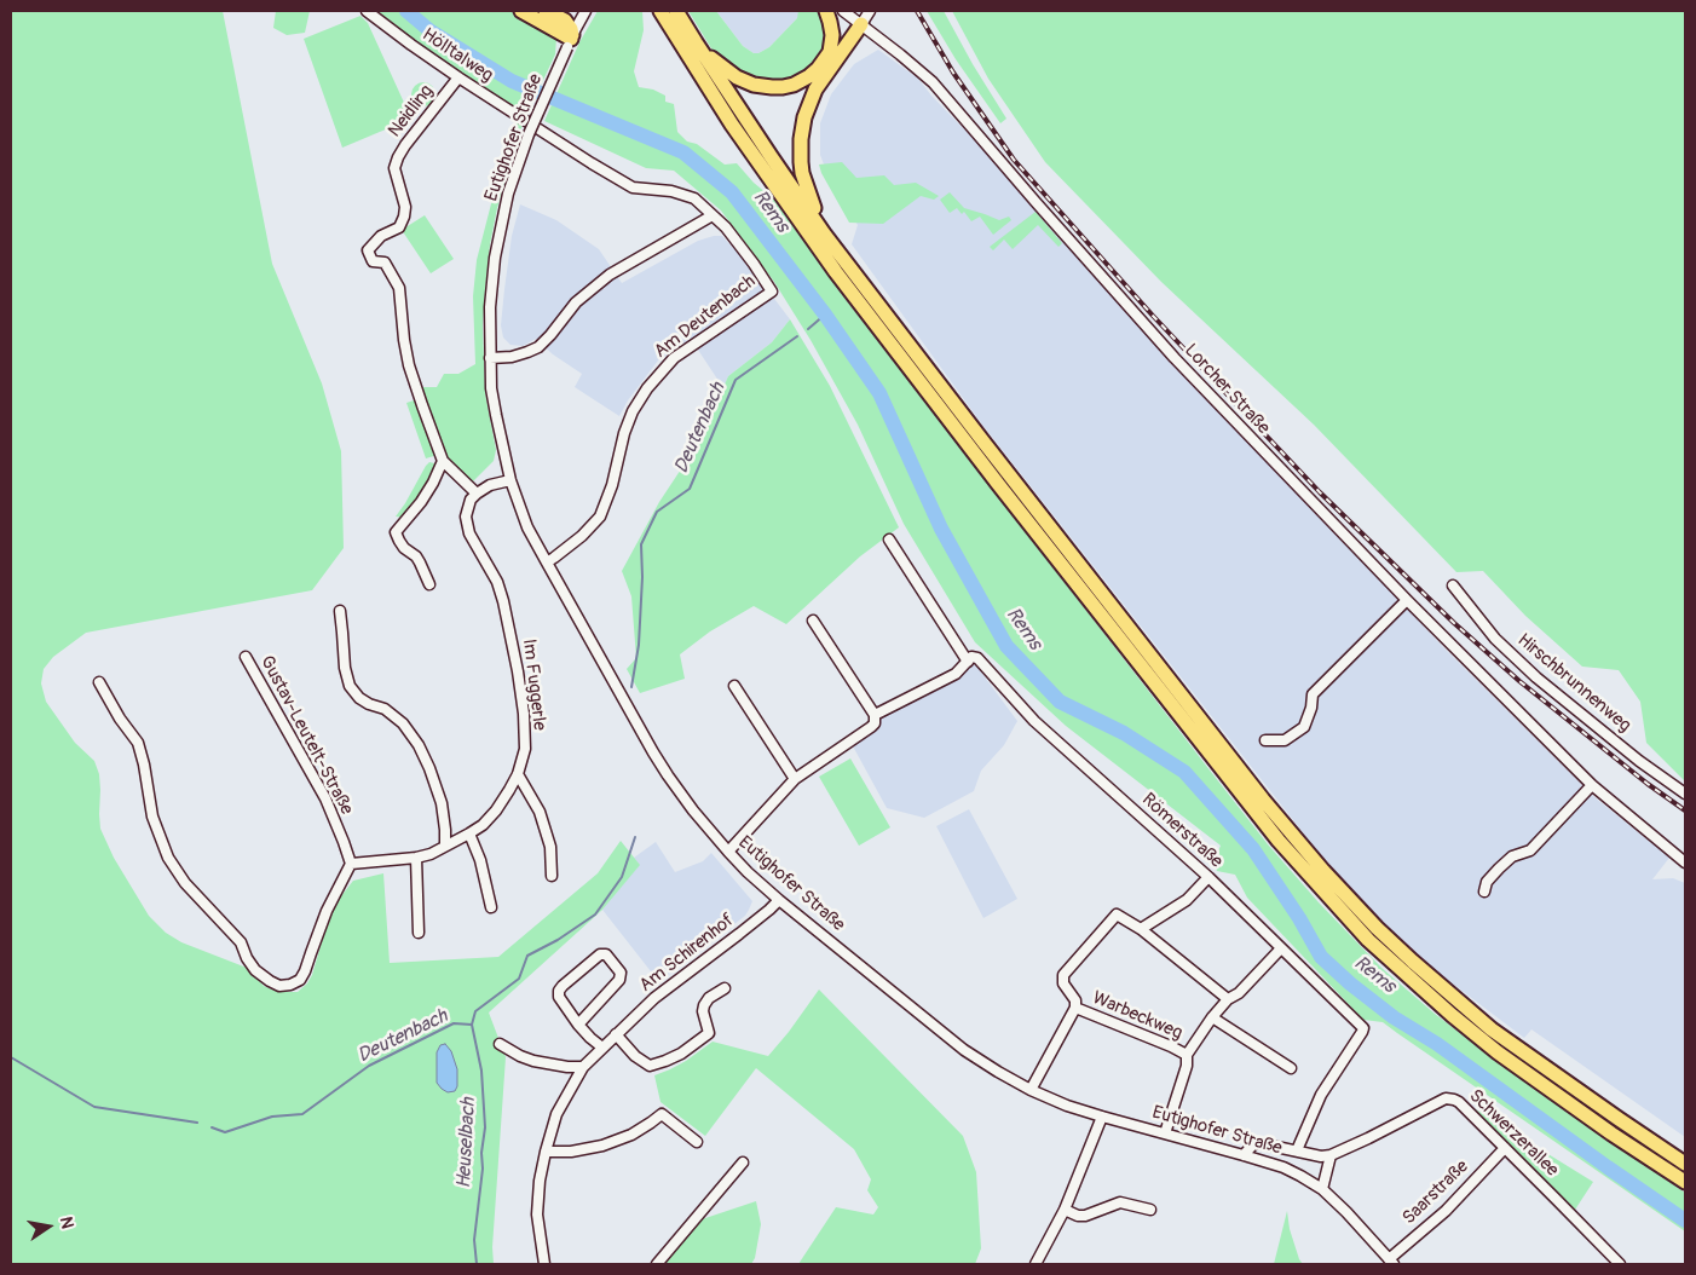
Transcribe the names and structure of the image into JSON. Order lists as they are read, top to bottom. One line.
{"streets":{"street":["Hölltalweg","Neidling","Eutighofer Straße","Am Deutenbach","Lorcher Straße","Hirschbrunnenweg","Im Fuggerle","Gustav-Leutelt-Straße","Römerstraße","Am Schirenhof","Warbeckweg","Schwerzerallee","Saarstraße"]},"crossings":[["Hölltalweg","Neidling"],["Hölltalweg","Am Deutenbach"],["Eutighofer Straße","Am Deutenbach"],["Eutighofer Straße","Am Schirenhof"],["Eutighofer Straße","Saarstraße"],["Im Fuggerle","Gustav-Leutelt-Straße"],["Schwerzerallee","Saarstraße"]],"water":["Rems","Deutenbach","Heuselbach"],"north":"right"}
